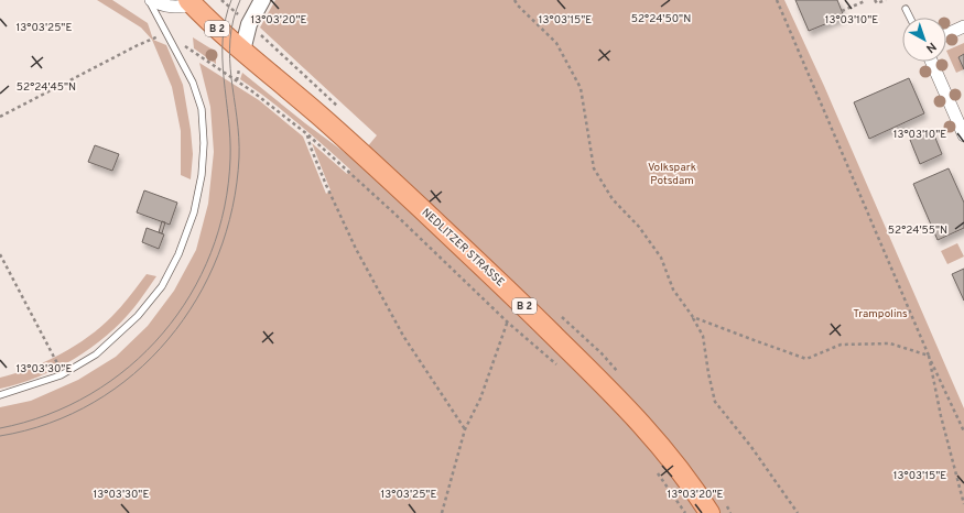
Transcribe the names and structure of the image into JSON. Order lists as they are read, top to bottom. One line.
{"streets":{"main road":["B 2","NEDLITZER STRASSE"]},"parks":["Volkspark Potsdam","Trampolins"],"north":"bottom right","coordinates":["52°24'50\"N","13°03'20\"E","13°03'15\"E","13°03'10\"E","13°03'25\"E","52°24'45\"N","52°24'55\"N","13°03'30\"E"]}
